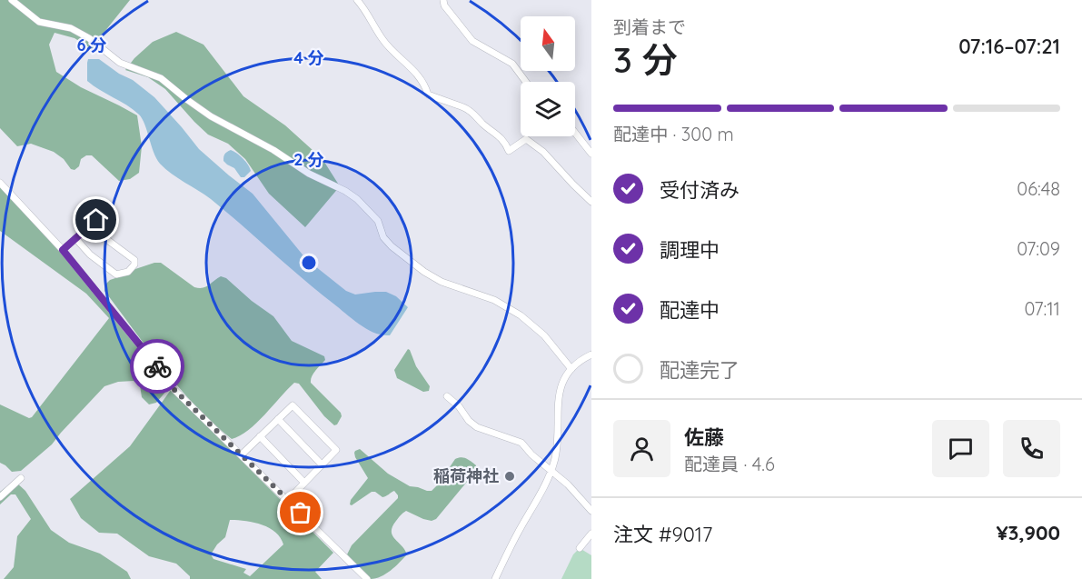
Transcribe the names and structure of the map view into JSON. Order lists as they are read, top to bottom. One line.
{"places":["稲荷神社"],"north":"top","page":{"heading":["3 分","到着まで","07:16–07:21"],"panel":["佐藤","配達員 · 4.6","注文 #9017","¥3,900"],"bar":"配達中 · 300 m","list":[["受付済み","06:48"],["調理中","07:09"],["配達中","07:11"],"配達完了"]},"rings":["6 分","4 分","2 分"]}
